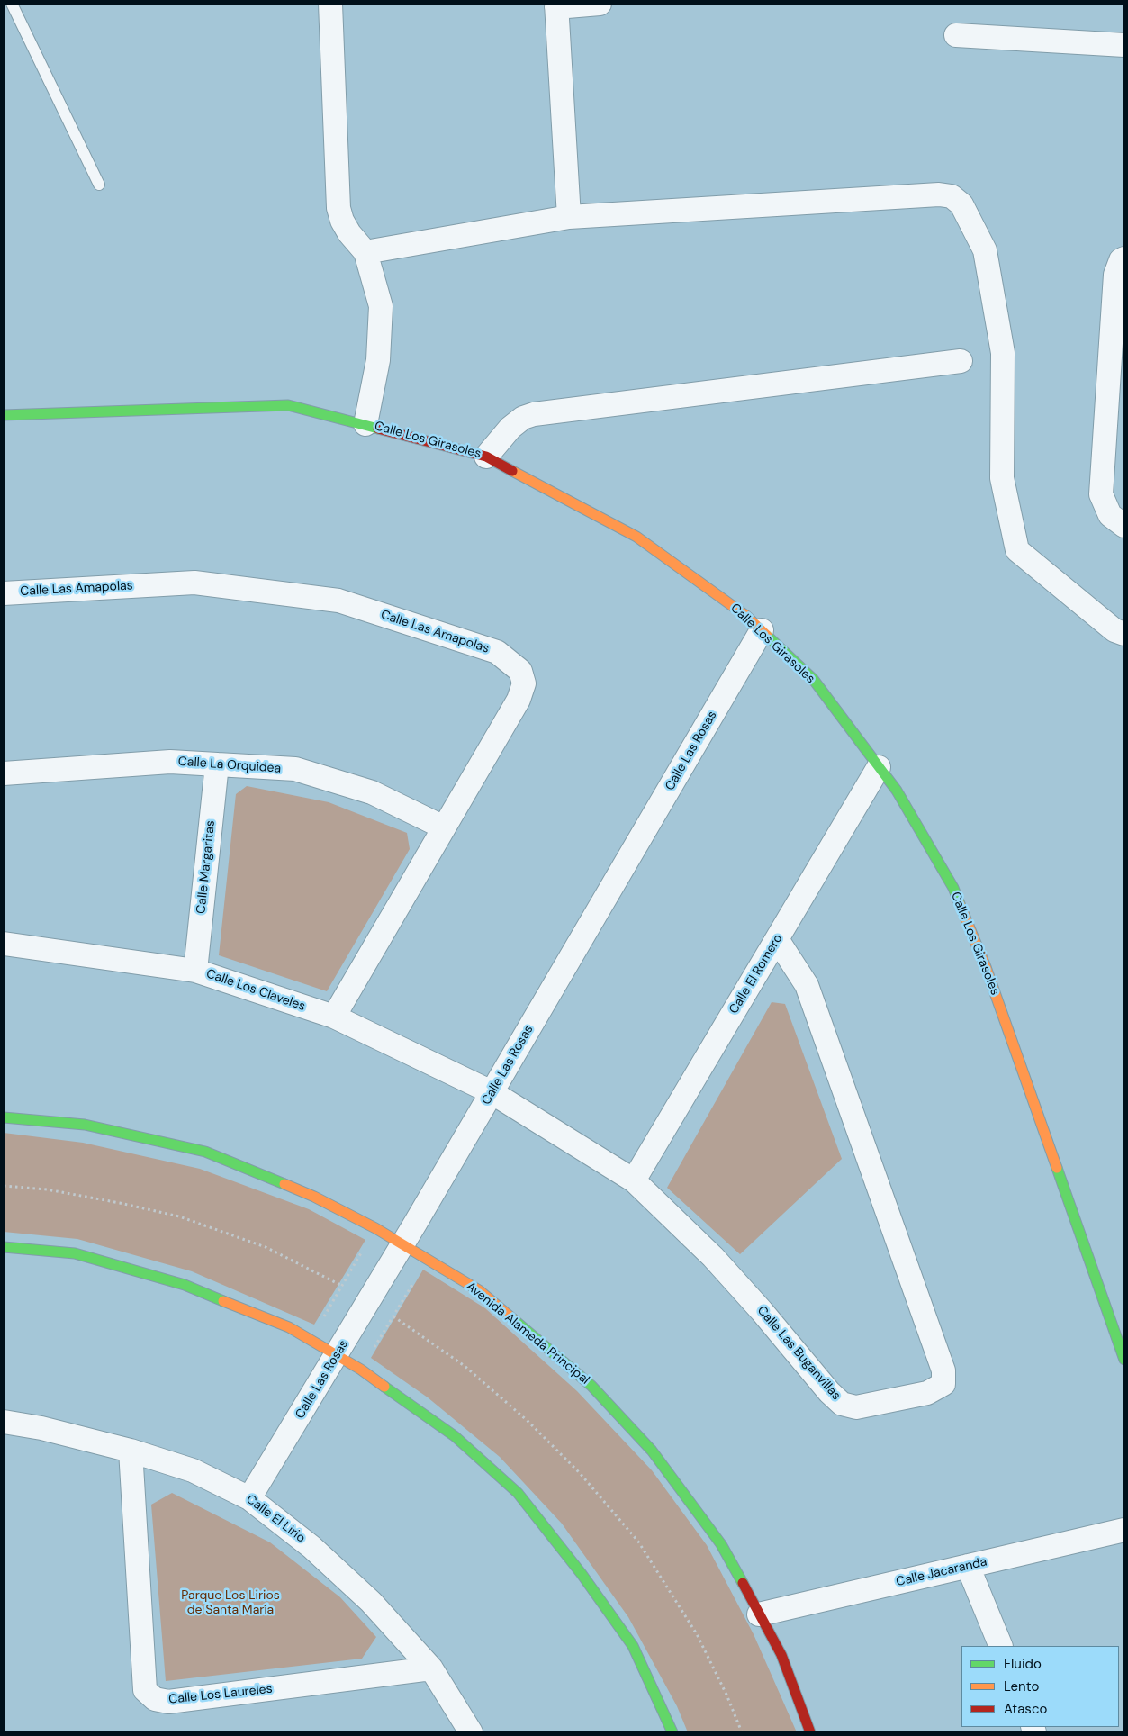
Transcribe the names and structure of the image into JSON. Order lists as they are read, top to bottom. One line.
{"streets":{"street":["Calle Los Girasoles","Calle Las Amapolas","Calle Las Rosas","Calle La Orquidea","Calle Margaritas","Calle El Romero","Calle Los Claveles","Avenida Alameda Principal","Calle Las Buganvillas","Calle El Lirio","Calle Jacaranda","Calle Los Laureles"]},"crossings":[["Calle Los Girasoles","Calle Las Rosas"],["Calle Los Girasoles","Calle El Romero"],["Calle Las Amapolas","Calle La Orquidea"],["Calle Las Amapolas","Calle Los Claveles"],["Calle Las Rosas","Calle Los Claveles"],["Calle Las Rosas","Avenida Alameda Principal"],["Calle Las Rosas","Calle Las Buganvillas"],["Calle Las Rosas","Calle El Lirio"],["Calle La Orquidea","Calle Margaritas"],["Calle Margaritas","Calle Los Claveles"],["Calle El Romero","Calle Las Buganvillas"],["Calle Los Claveles","Calle Las Buganvillas"],["Avenida Alameda Principal","Calle Jacaranda"],["Calle El Lirio","Calle Los Laureles"]],"parks":["Parque Los Lirios de Santa María"],"legend":["Fluido","Lento","Atasco"]}
